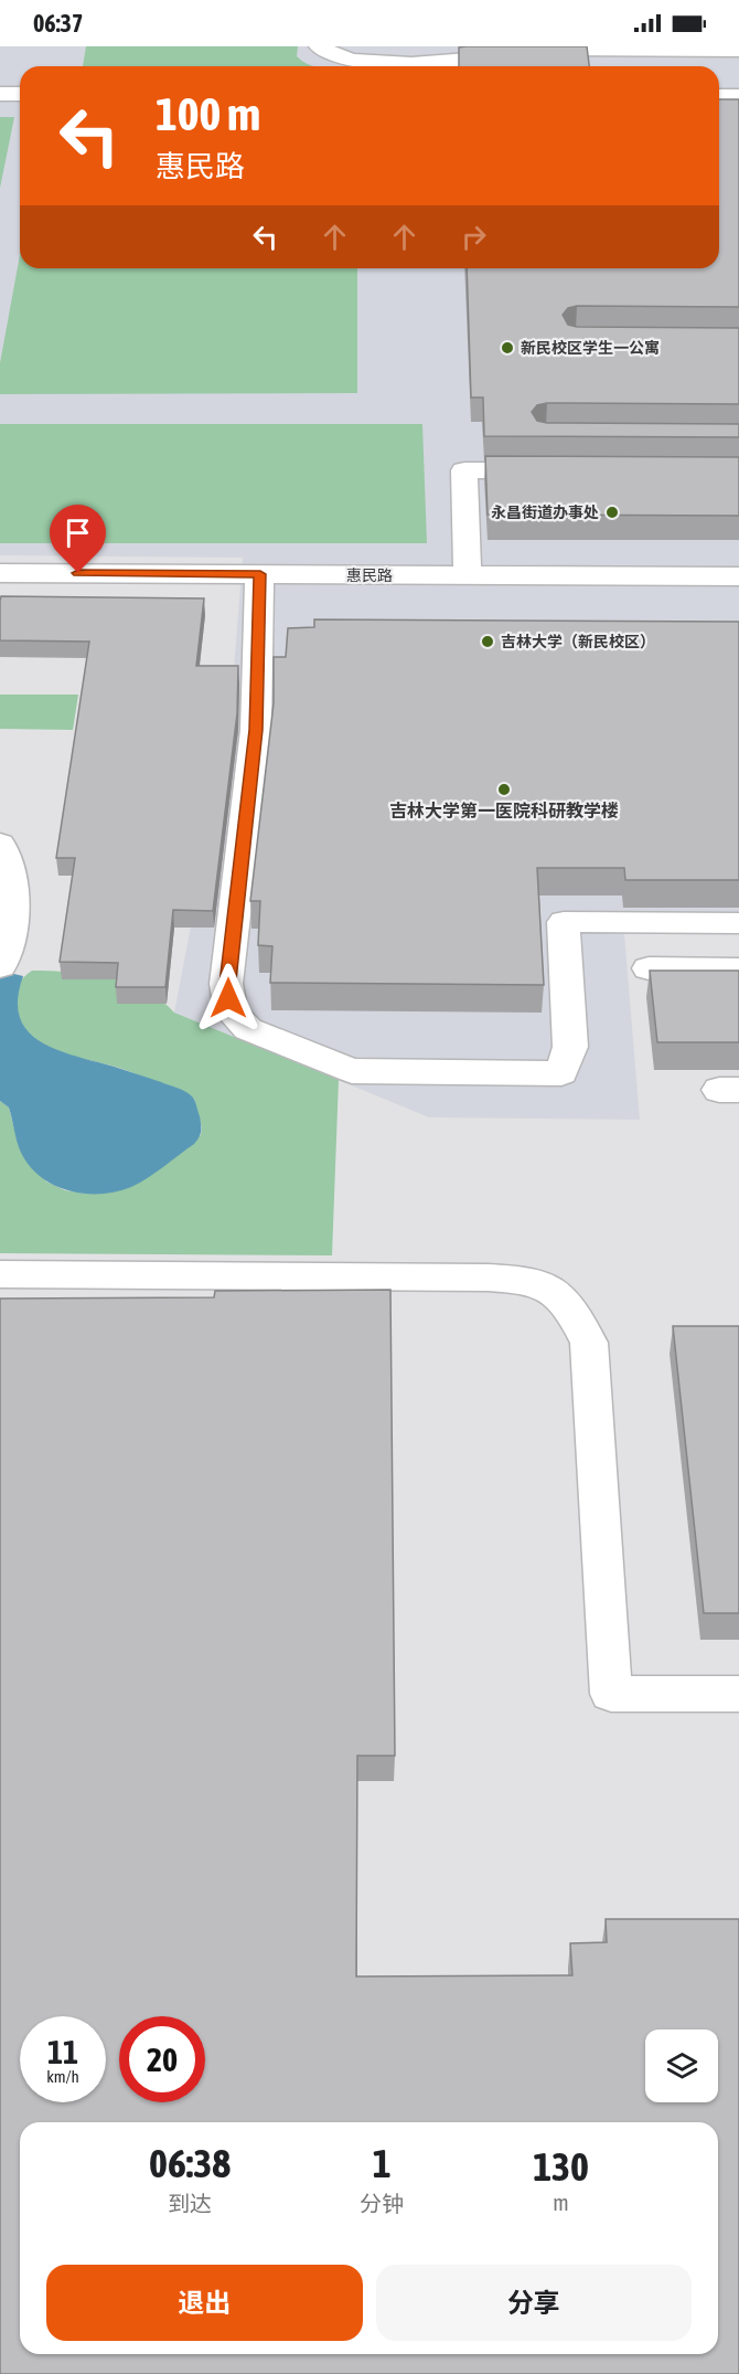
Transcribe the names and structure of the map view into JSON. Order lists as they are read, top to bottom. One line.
{"streets":{"street":["惠民路"]},"places":["新民校区学生一公寓","永昌街道办事处","吉林大学（新民校区）","吉林大学第一医院科研教学楼"],"page":{"status":"06:37","turn":["100 m","惠民路"],"speed":"11 km/h","limit":"20","eta":["06:38","到达","1","分钟","130","m"],"buttons":["退出","分享"]}}
